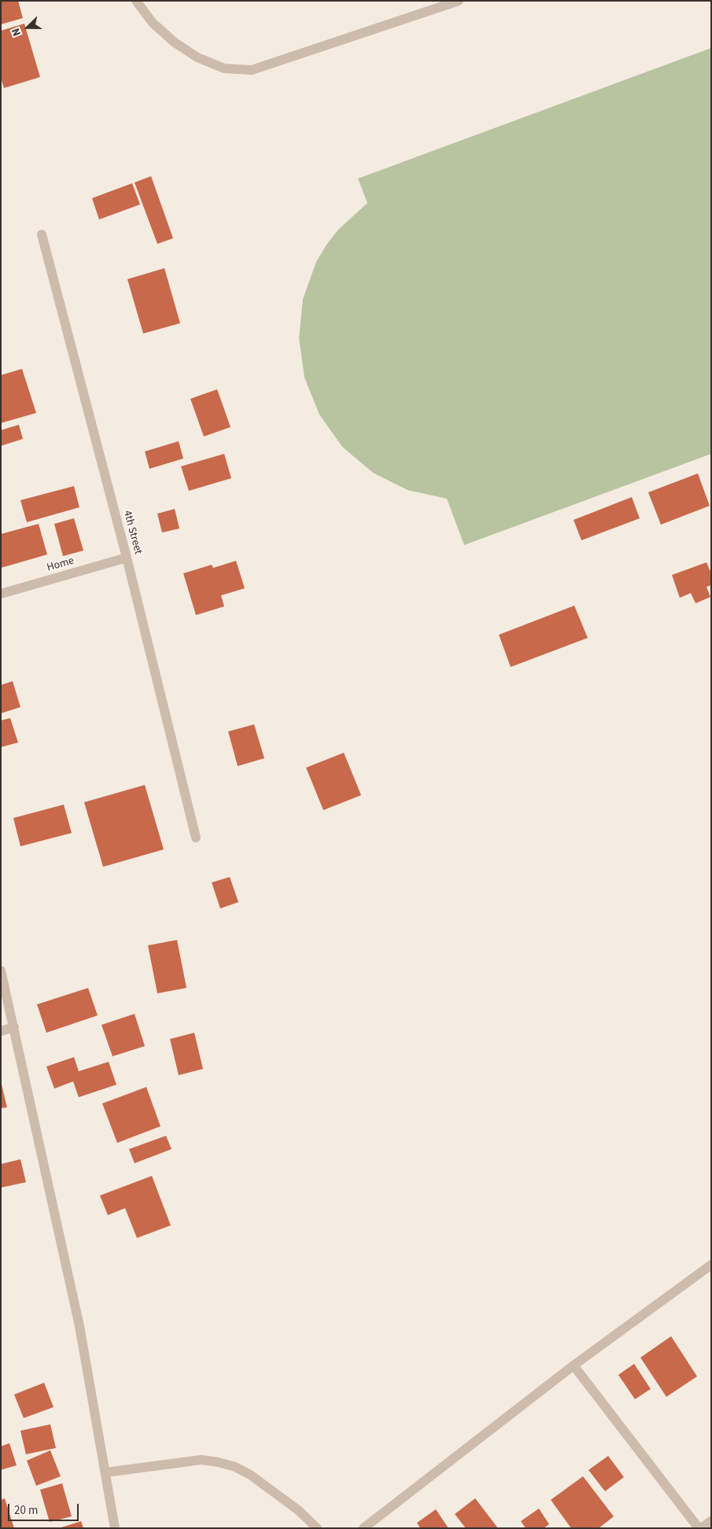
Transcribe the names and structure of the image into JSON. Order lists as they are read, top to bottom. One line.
{"streets":{"street":["4th Street","Home"]},"crossings":[["4th Street","Home"]],"scale_bar":"20 m","north":"left"}
